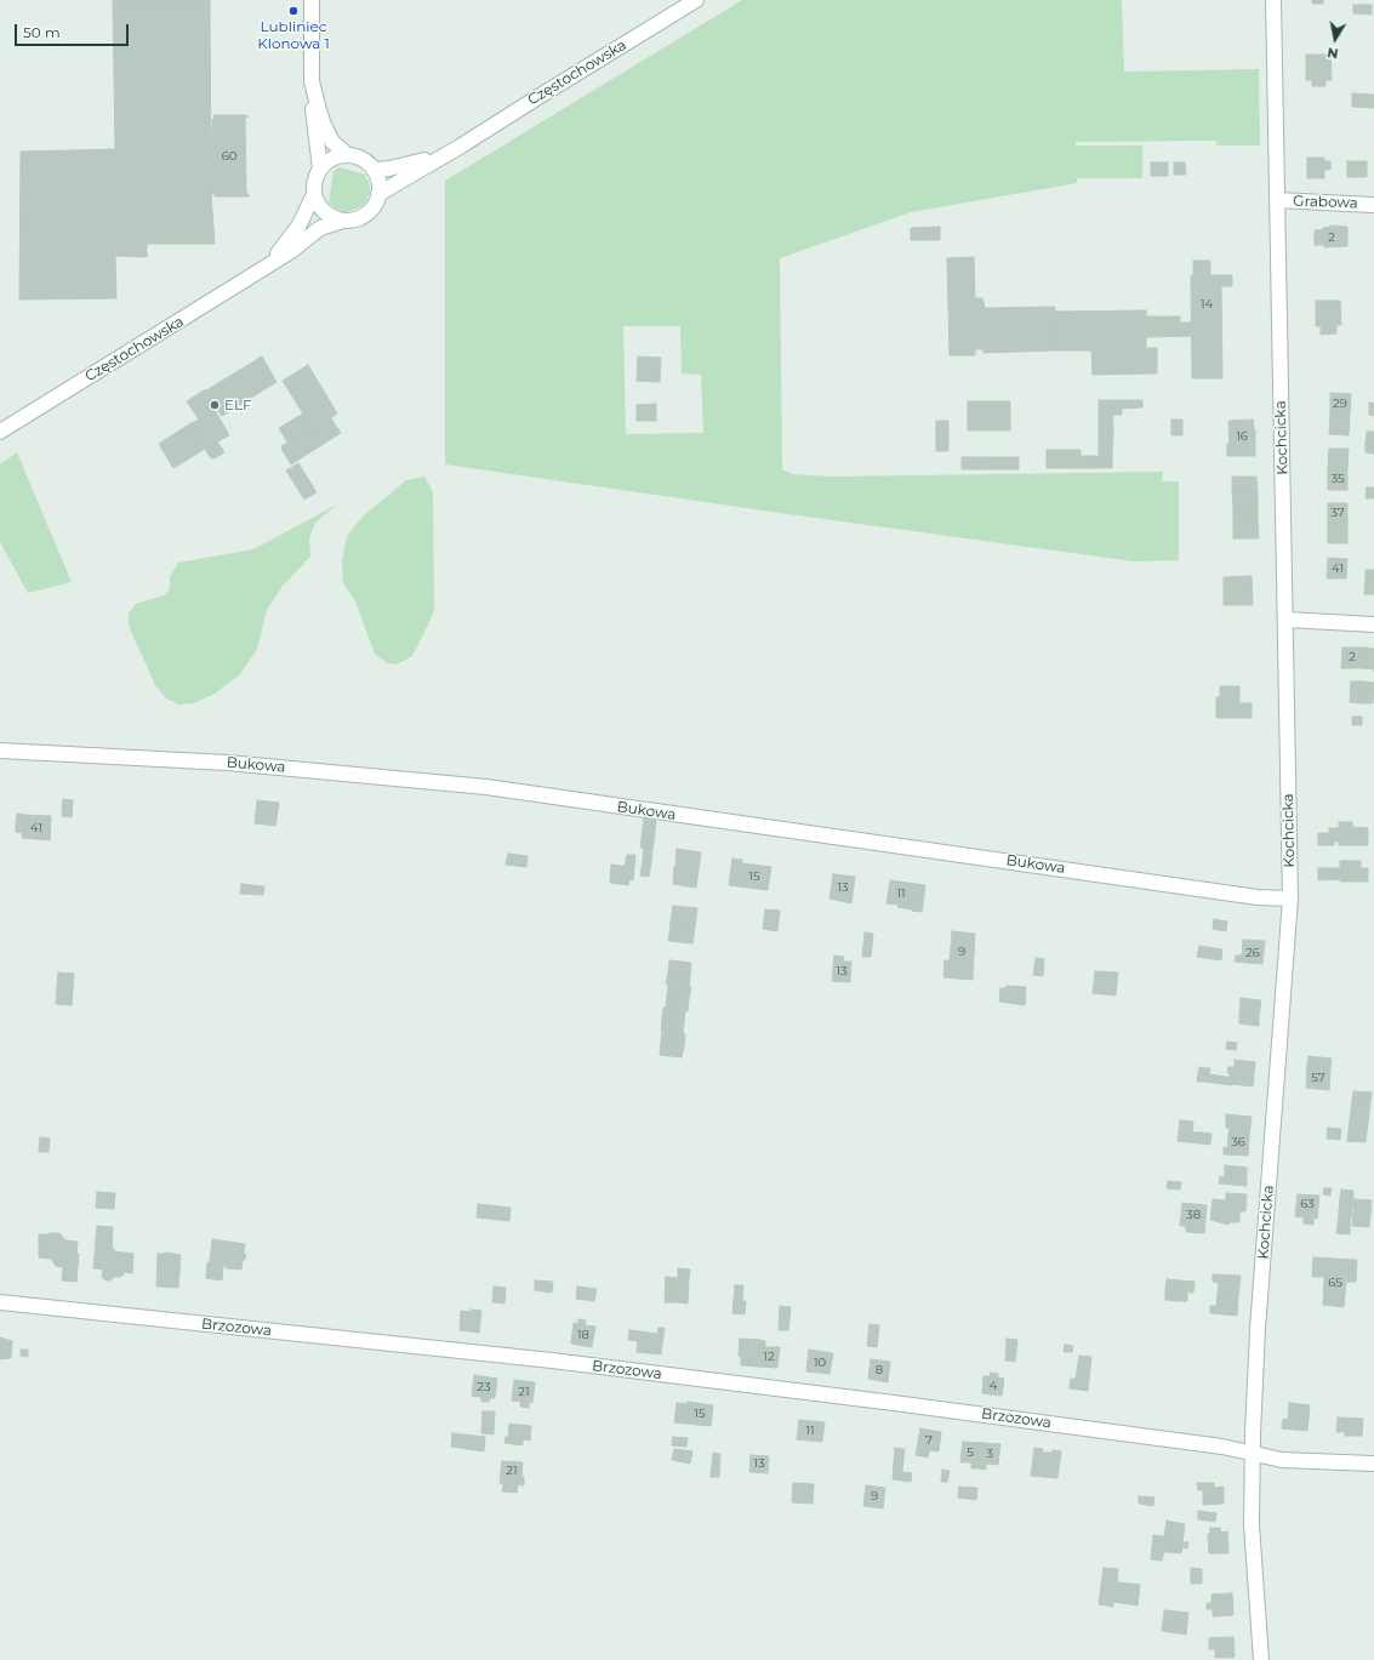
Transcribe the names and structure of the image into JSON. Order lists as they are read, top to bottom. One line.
{"streets":{"street":["Częstochowska","Grabowa","Kochcicka","Bukowa","Brzozowa"]},"crossings":[["Grabowa","Kochcicka"],["Kochcicka","Bukowa"],["Kochcicka","Brzozowa"]],"places":["Lubliniec Klonowa 1","ELF"],"house_numbers":["60","2","14","29","16","35","37","41","2","41","15","13","11","9","26","13","57","36","63","38","65","18","12","10","8","4","23","21","15","11","7","5","3","13","21","9"],"scale_bar":"50 m","north":"bottom"}
